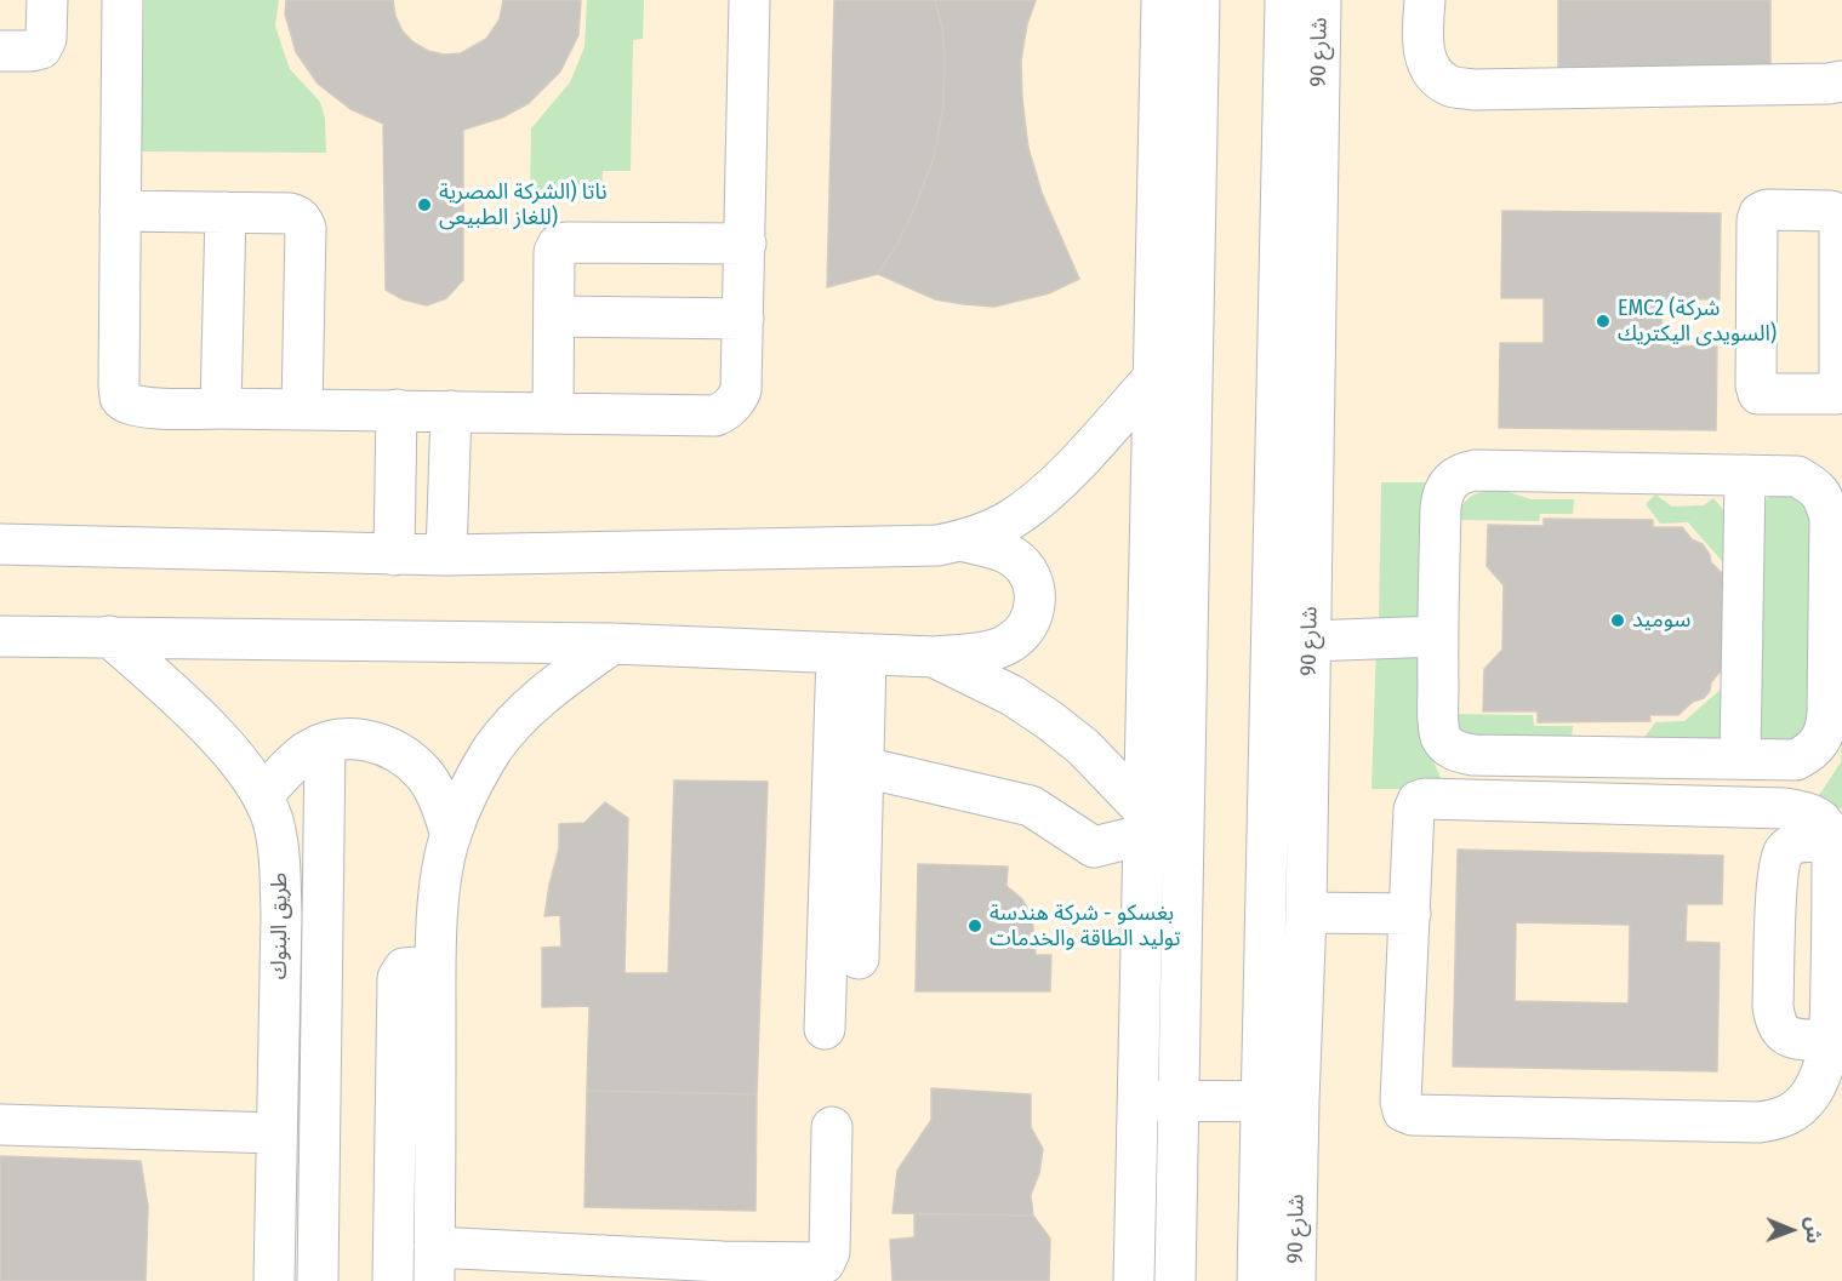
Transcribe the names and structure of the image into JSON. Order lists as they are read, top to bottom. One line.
{"streets":{"street":["شارع 90","طريق البنوك"]},"places":["ناتا (الشركة المصرية للغاز الطبيعى)","EMC2 (شركة السويدى اليكتريك)","سوميد","بغسكو - شركة هندسة توليد الطاقة والخدمات"],"north":"right"}
